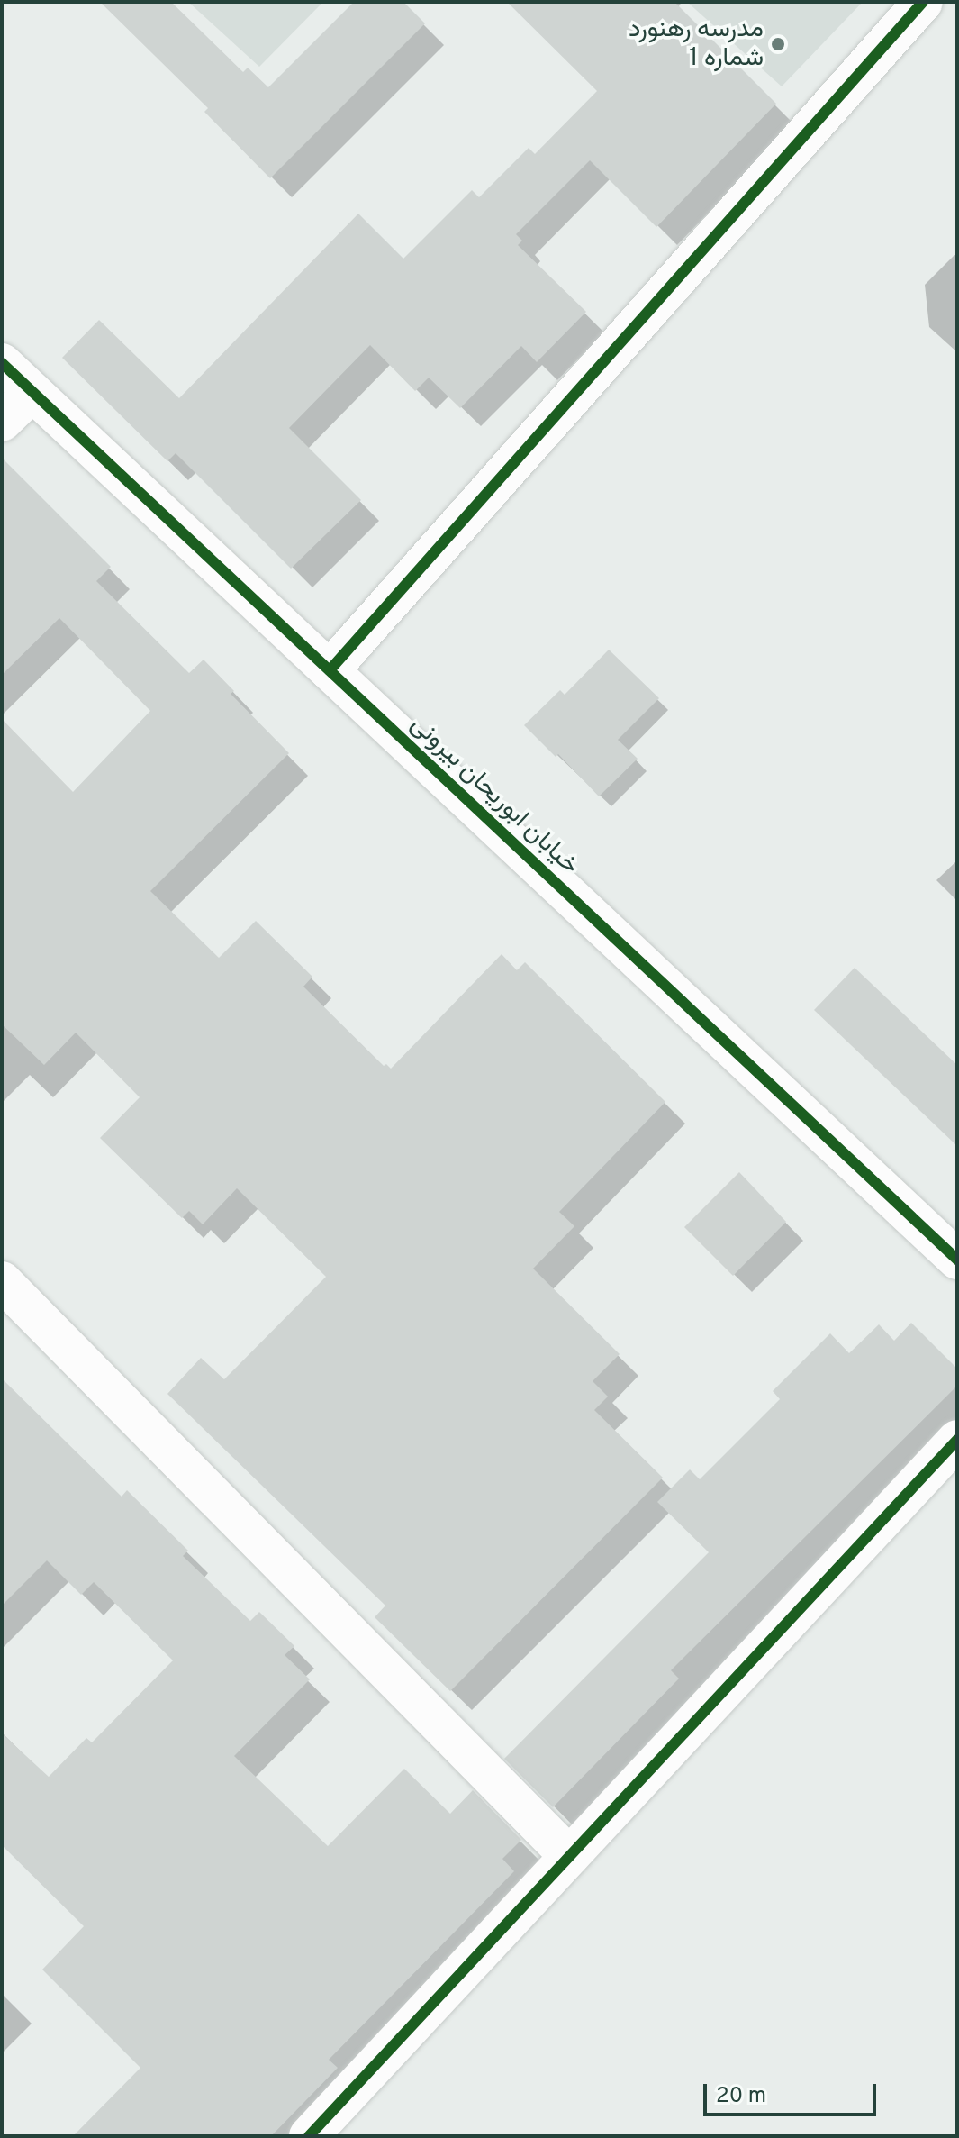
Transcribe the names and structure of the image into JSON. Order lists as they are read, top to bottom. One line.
{"streets":{"street":["خیابان ابوریحان بیرونی"]},"places":["مدرسه رهنورد شماره 1"],"scale_bar":"20 m"}
